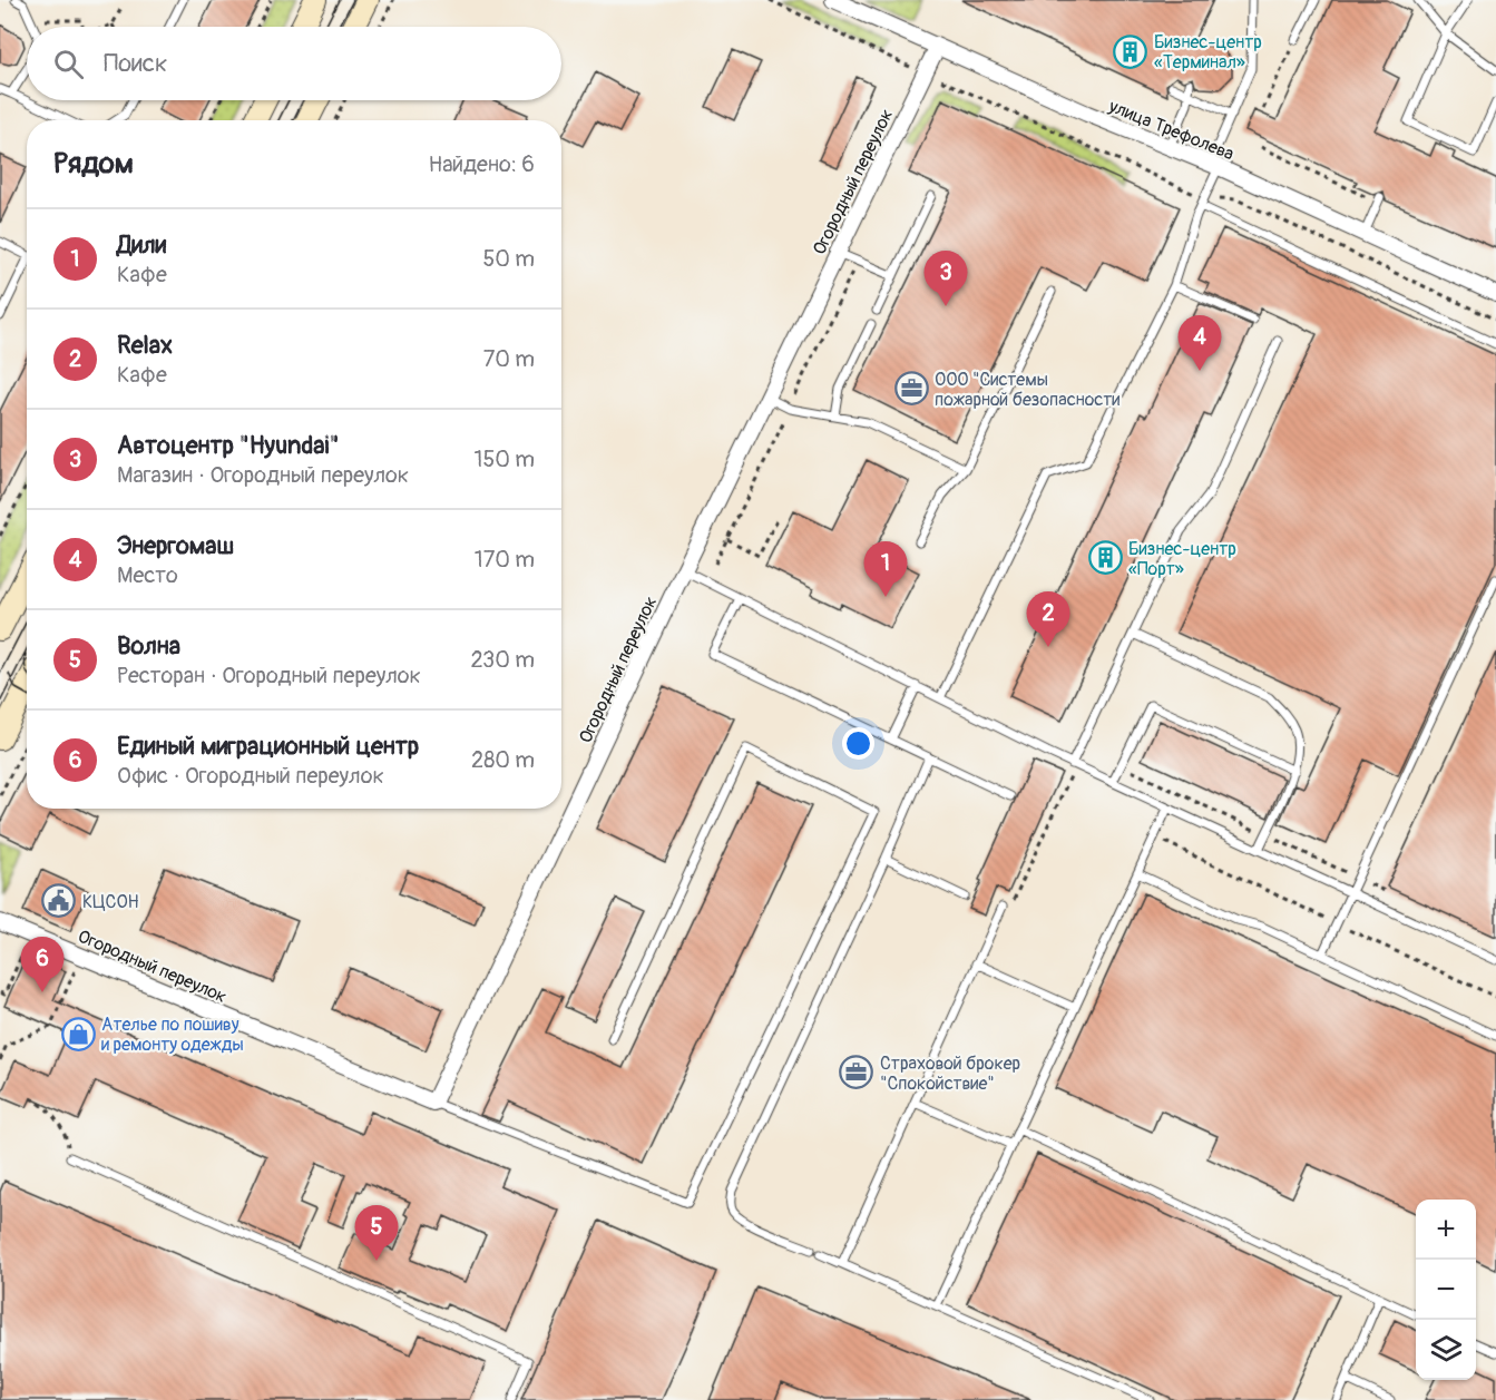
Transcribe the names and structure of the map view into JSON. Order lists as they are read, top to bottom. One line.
{"streets":{"street":["улица Трефолева","Огородный переулок"]},"crossings":[["улица Трефолева","Огородный переулок"]],"places":{"building":["Бизнес-центр «Терминал»","Бизнес-центр «Порт»"],"office":["ООО \"Системы пожарной безопасности","Страховой брокер \"Спокойствие\""],"public building":["КЦСОН"],"shop":["Ателье по пошиву и ремонту одежды"]},"page":{"search":"Поиск","heading":["Рядом","Найдено: 6"],"list":[{"mark":"1","name":"Дили","note":"Кафе","value":"50 m"},{"mark":"2","name":"Relax","note":"Кафе","value":"70 m"},{"mark":"3","name":"Автоцентр \"Hyundai\"","note":"Магазин · Огородный переулок","value":"150 m"},{"mark":"4","name":"Энергомаш","note":"Место","value":"170 m"},{"mark":"5","name":"Волна","note":"Ресторан · Огородный переулок","value":"230 m"},{"mark":"6","name":"Единый миграционный центр","note":"Офис · Огородный переулок","value":"280 m"}],"pins":["3","4","1","2","6","5"],"map_buttons":["+","−"]}}
